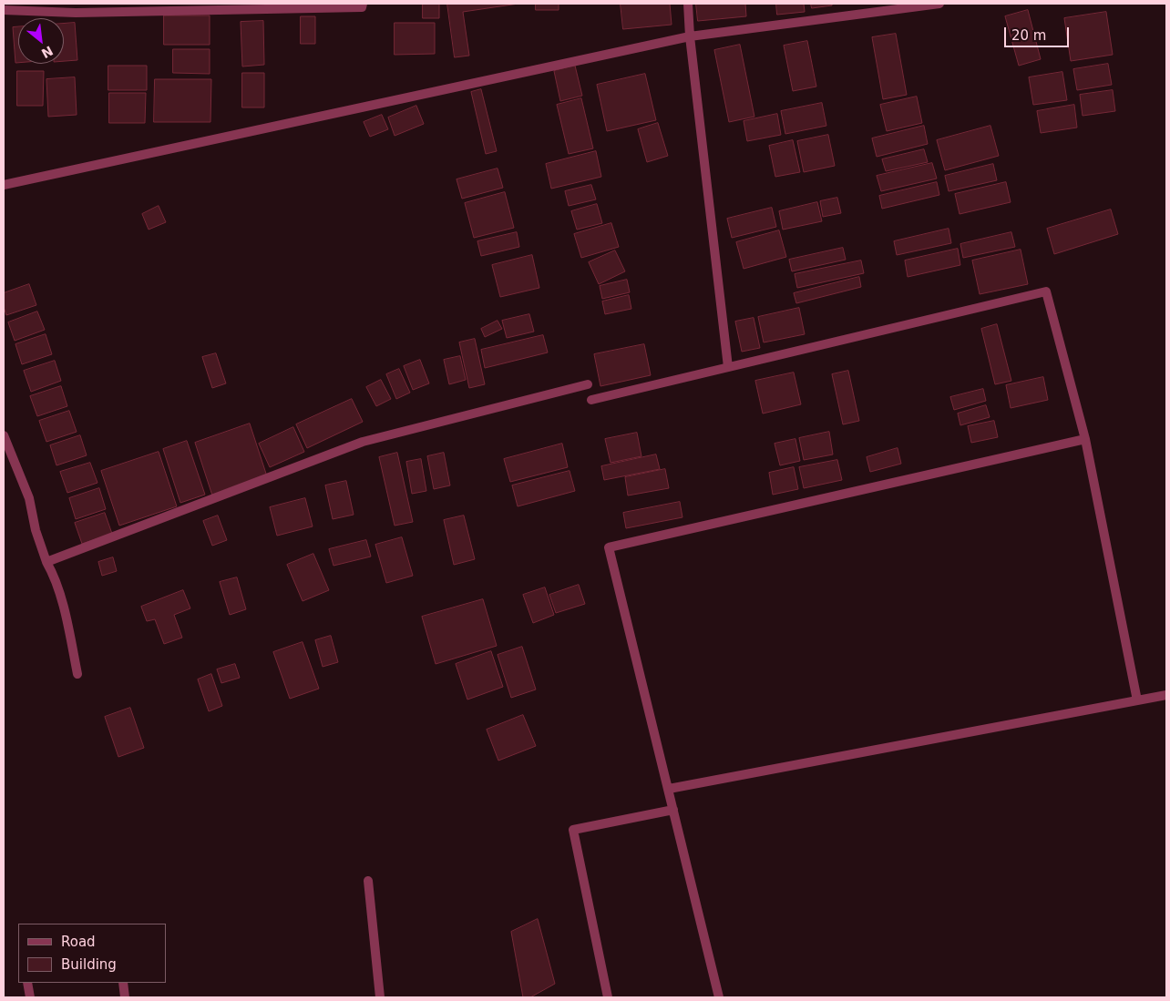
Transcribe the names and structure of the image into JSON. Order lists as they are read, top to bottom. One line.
{"legend":["Road","Building"],"scale_bar":"20 m","north":"bottom right"}
